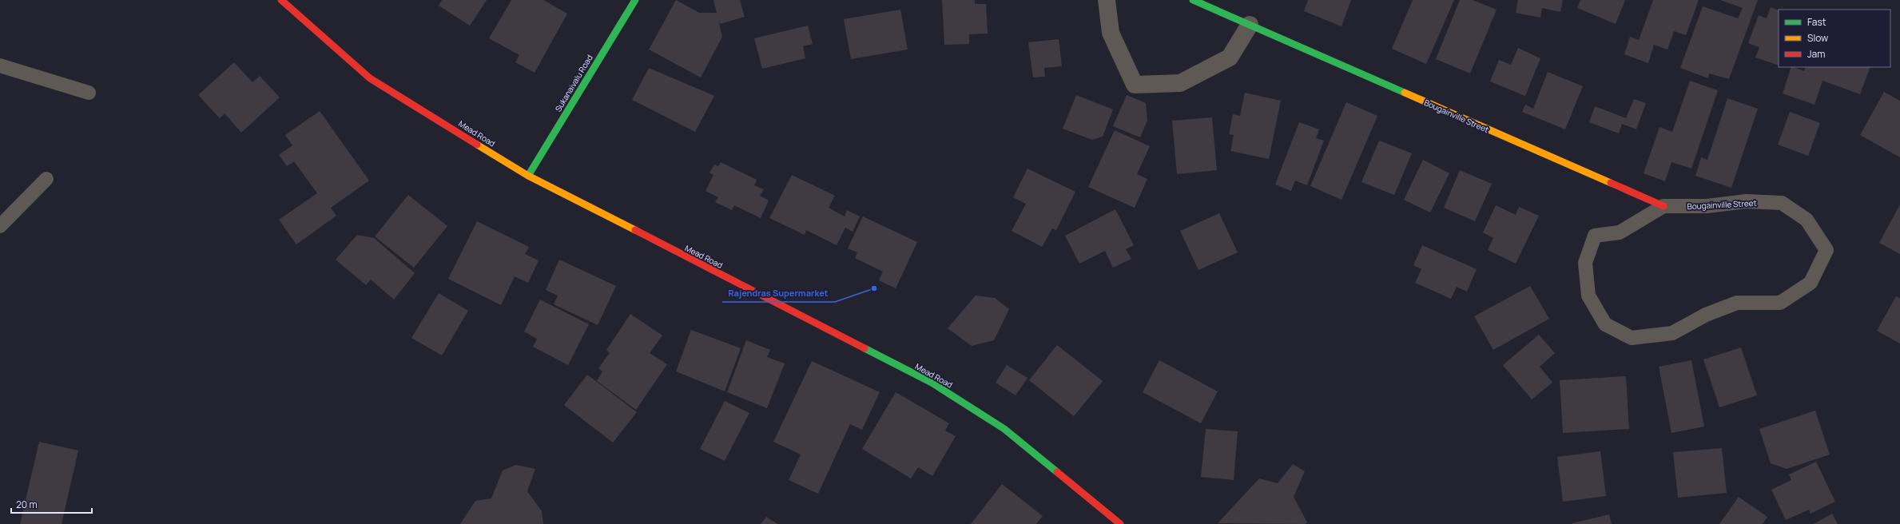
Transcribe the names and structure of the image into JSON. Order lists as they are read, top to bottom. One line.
{"streets":{"main road":["Sukanaivalu Road","Bougainville Street","Mead Road"]},"crossings":[["Sukanaivalu Road","Mead Road"]],"places":["Rajendras Supermarket"],"legend":["Fast","Slow","Jam"],"scale_bar":"20 m"}
